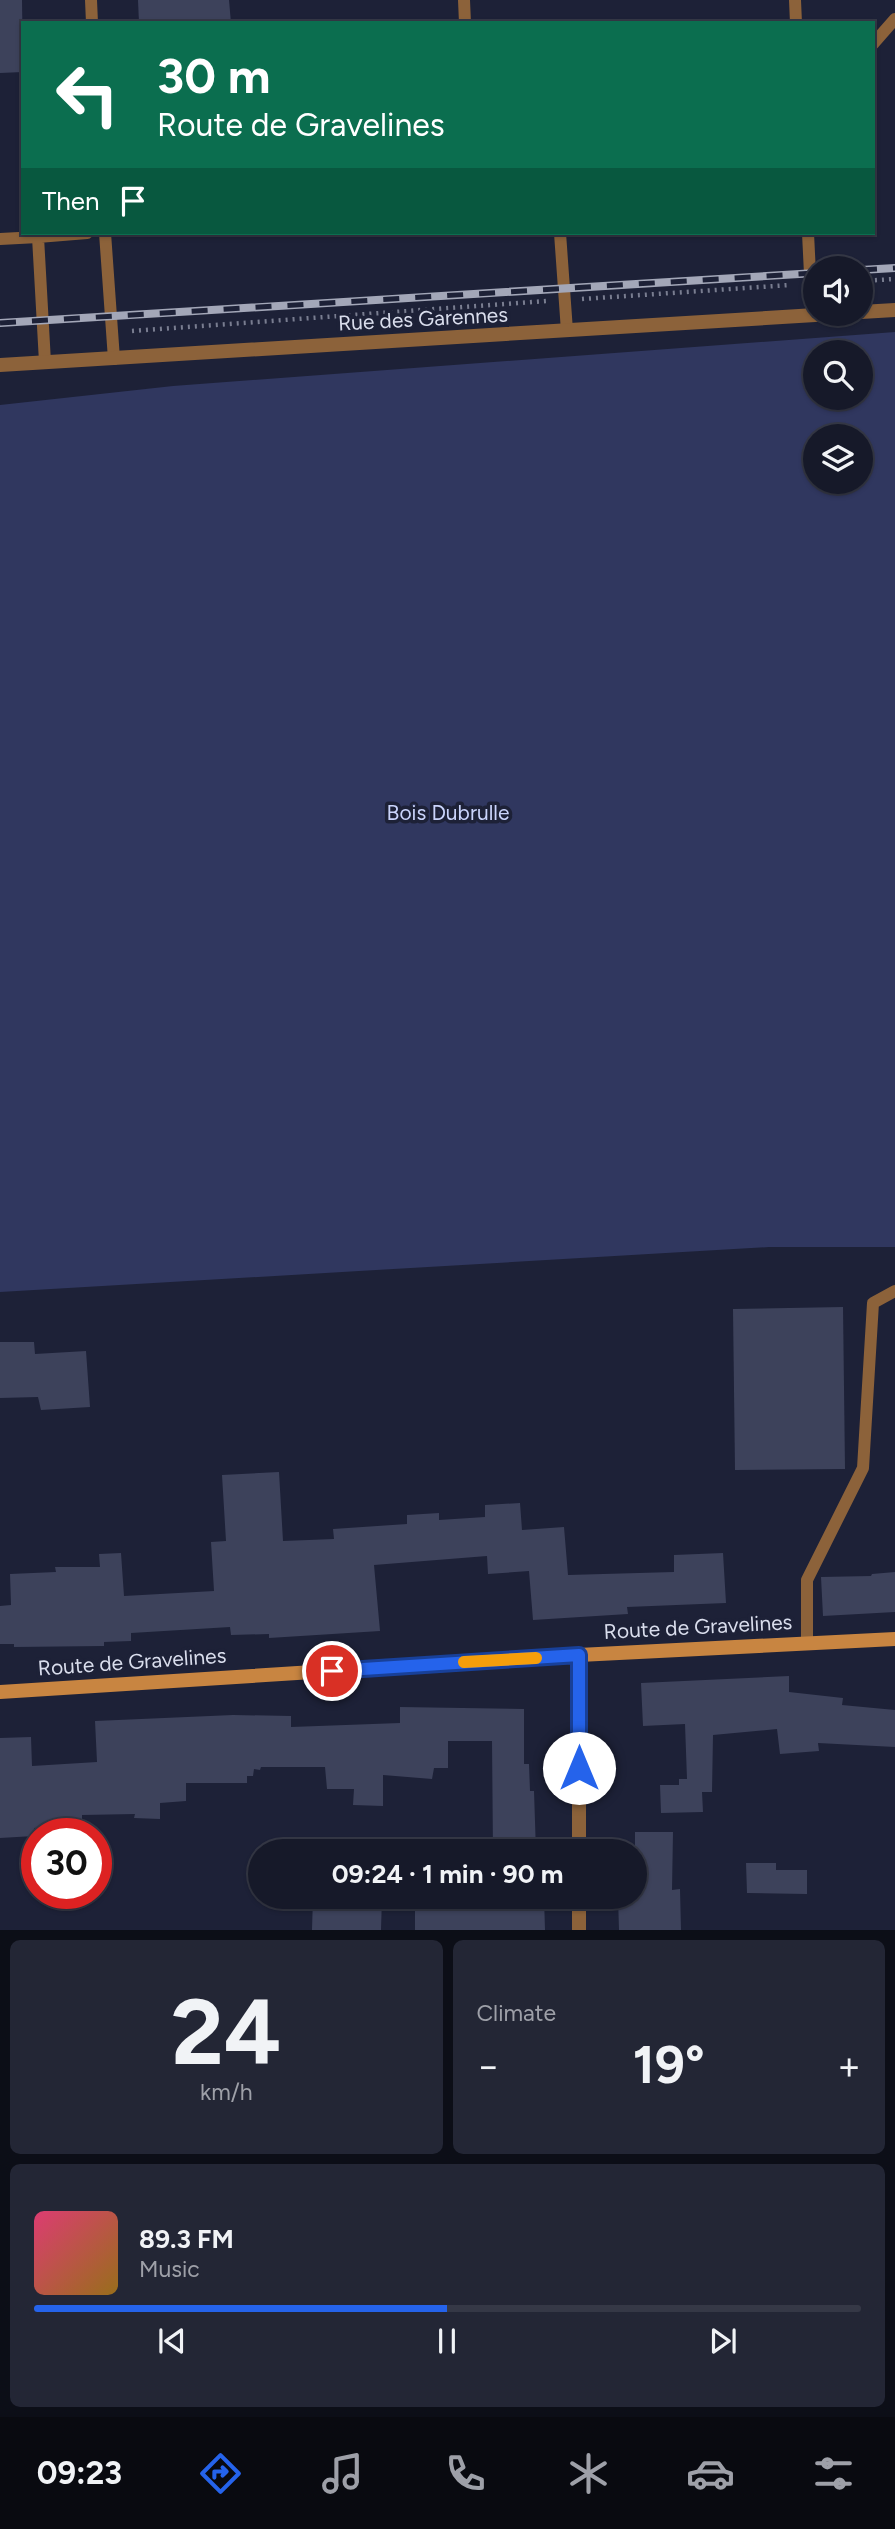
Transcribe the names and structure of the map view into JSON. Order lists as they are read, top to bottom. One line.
{"streets":{"main road":["Route de Gravelines"],"street":["Rue des Garennes"]},"parks":["Bois Dubrulle"],"page":{"turn":["30 m","Route de Gravelines"],"then":"Then","limit":"30","trip":"09:24 · 1 min · 90 m","tile":[["24","km/h"],"Climate"],"heat":["−","19°","+"],"song":["89.3 FM","Music"],"tabs":"09:23"}}
